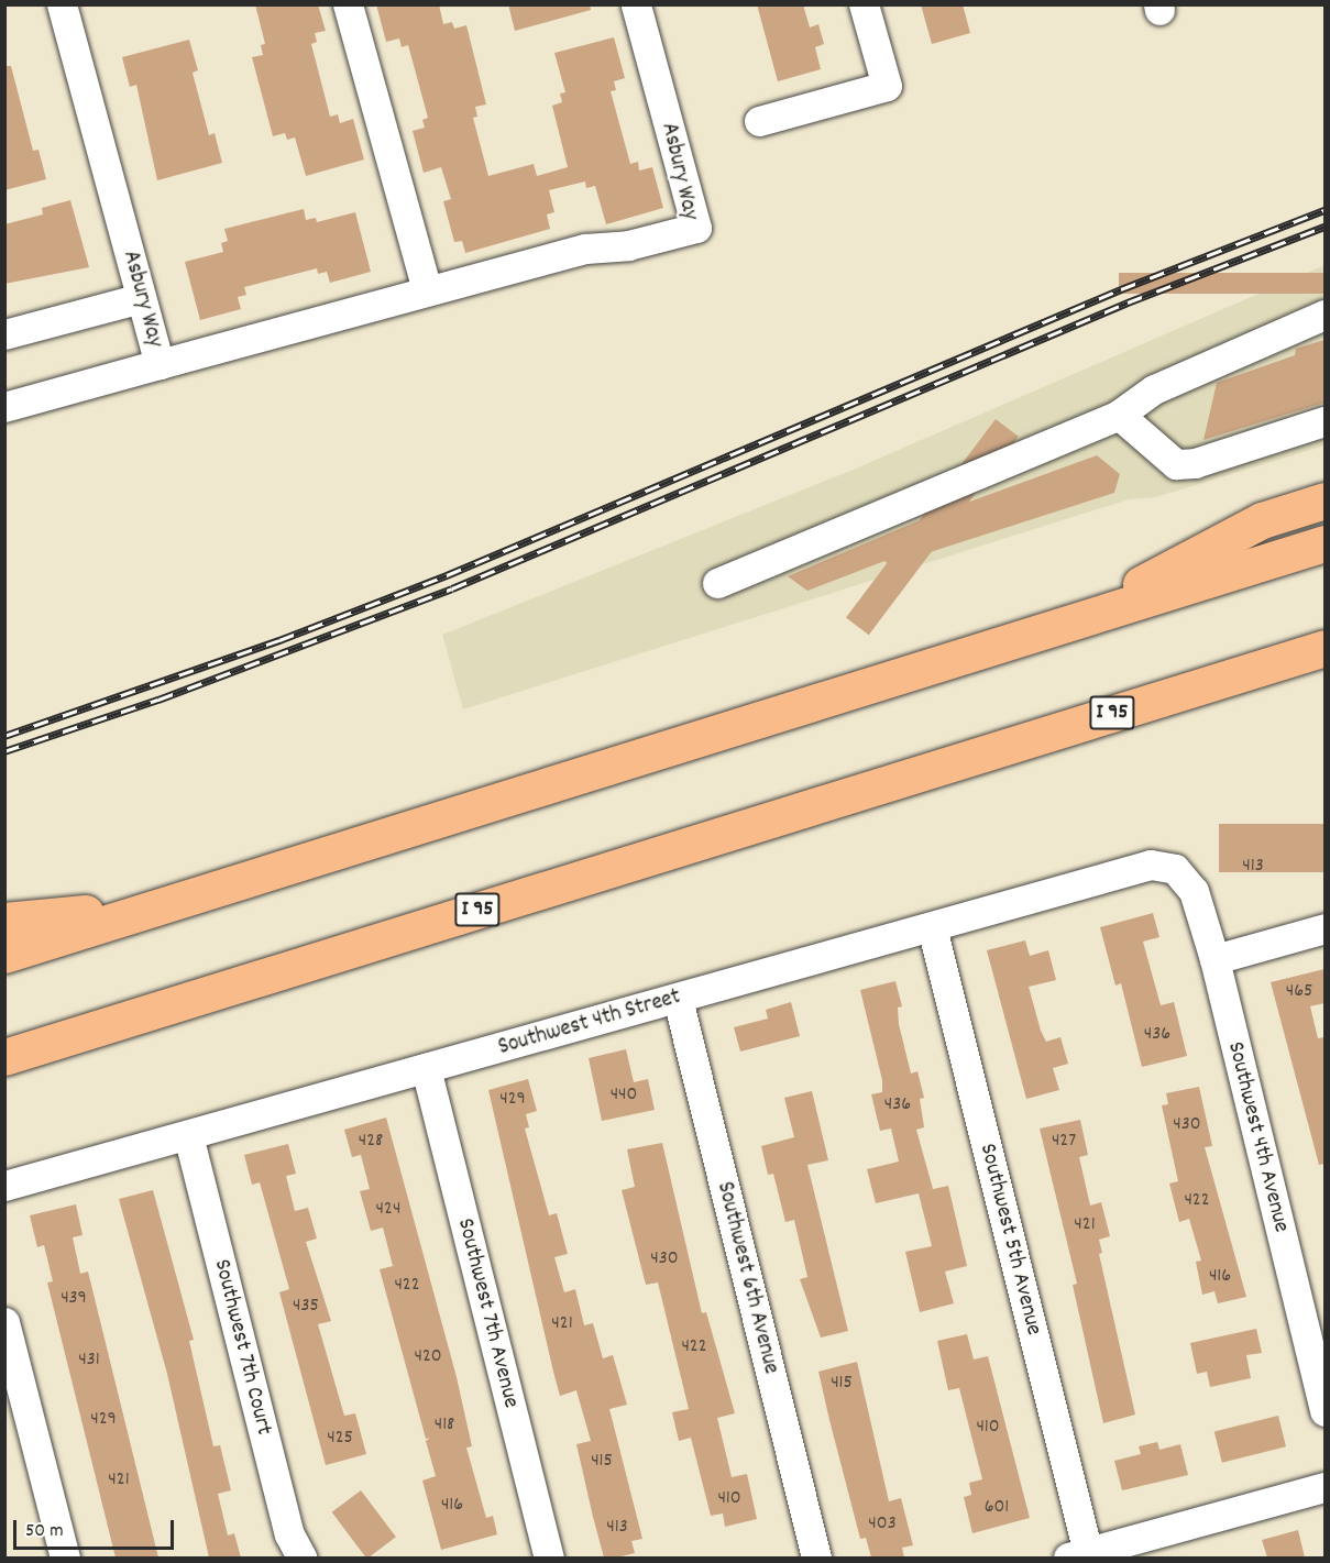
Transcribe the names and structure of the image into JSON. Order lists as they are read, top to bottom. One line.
{"streets":{"highway":["I 95"],"street":["Asbury Way","Southwest 4th Street","Southwest 4th Avenue","Southwest 5th Avenue","Southwest 6th Avenue","Southwest 7th Avenue","Southwest 7th Court"]},"crossings":[["Southwest 4th Street","Southwest 4th Avenue"],["Southwest 4th Street","Southwest 5th Avenue"],["Southwest 4th Street","Southwest 6th Avenue"],["Southwest 4th Street","Southwest 7th Avenue"],["Southwest 4th Street","Southwest 7th Court"]],"house_numbers":["413","465","436","440","429","436","430","428","427","422","424","421","430","416","422","439","435","421","422","420","431","415","429","418","410","425","415","421","410","416","601","403","413"],"scale_bar":"50 m"}
